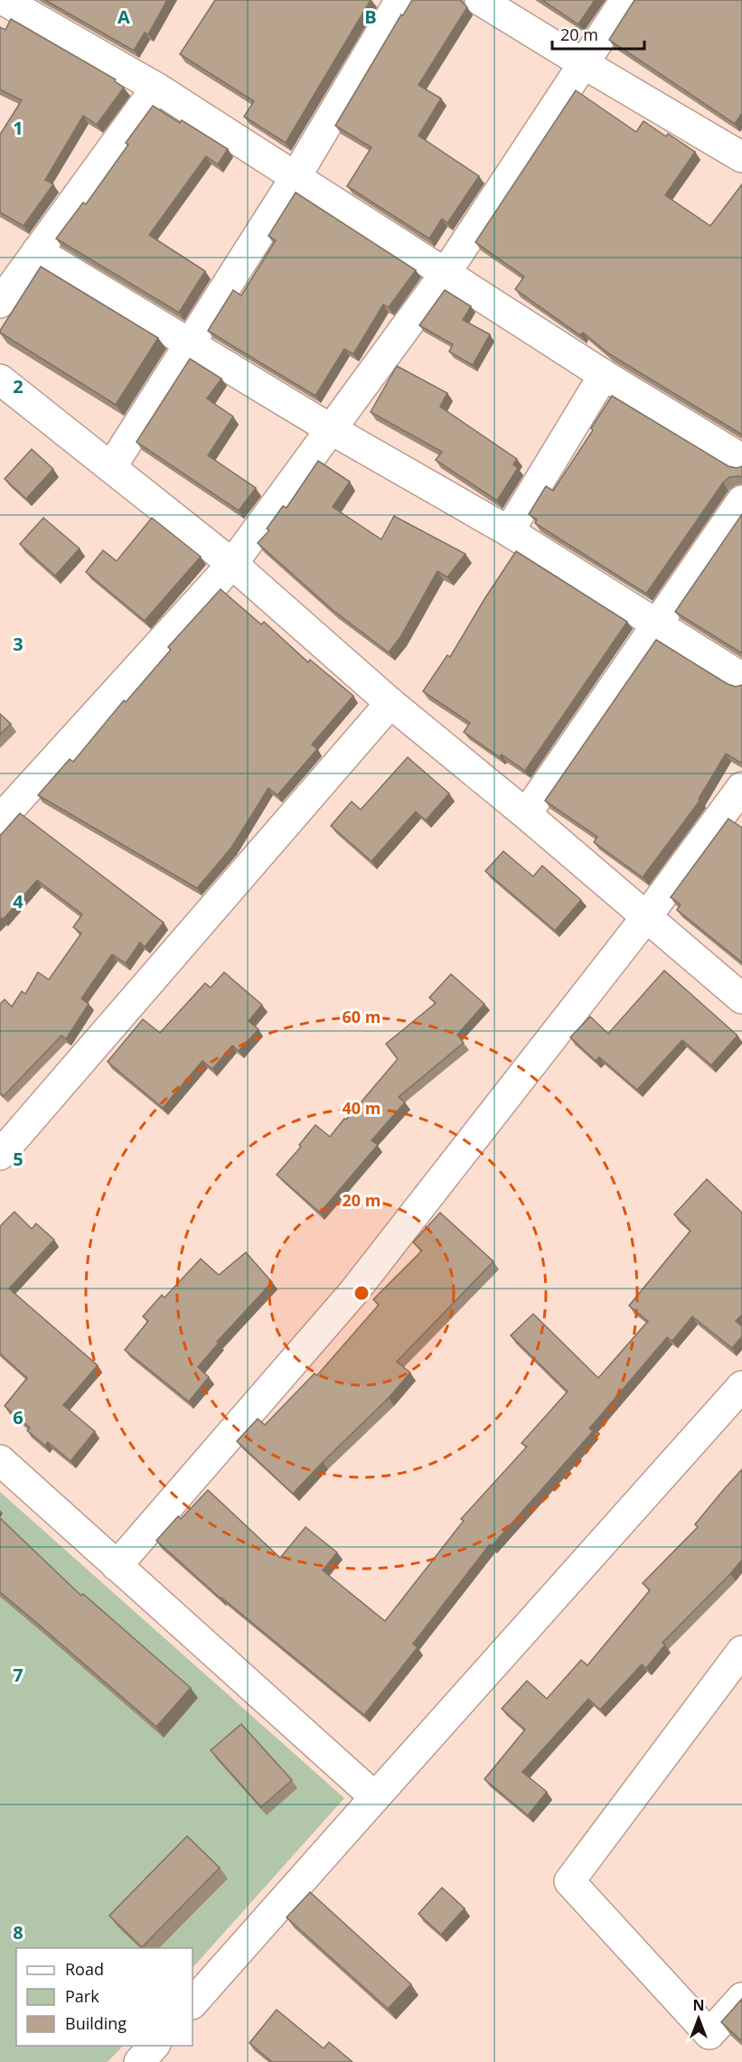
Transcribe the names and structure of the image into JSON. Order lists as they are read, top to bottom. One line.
{"legend":["Road","Park","Building"],"scale_bar":"20 m","north":"top","grid":{"columns":["A","B"],"rows":["1","2","3","4","5","6","7","8"]},"rings":["60 m","40 m","20 m"]}
